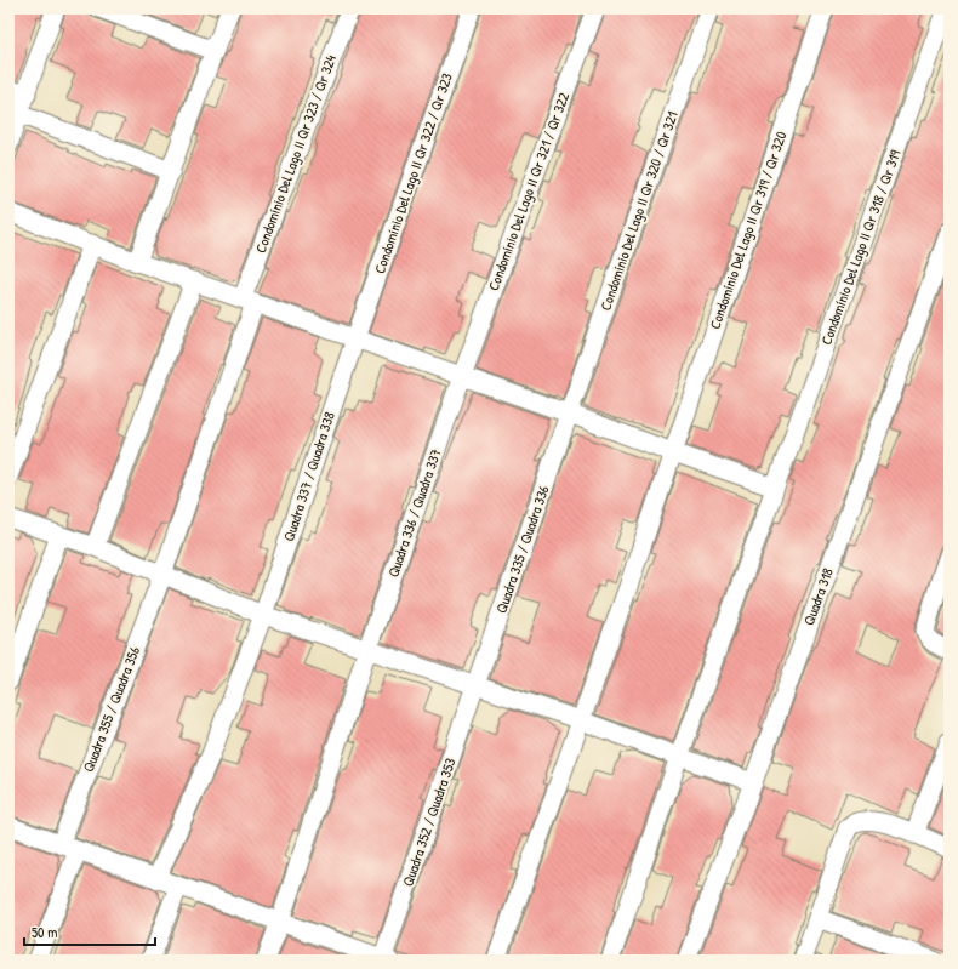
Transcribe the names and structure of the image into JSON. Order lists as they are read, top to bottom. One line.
{"streets":{"street":["Condomínio Del Lago II Qr 323 / Qr 324","Condomínio Del Lago II Qr 322 / Qr 323","Condomínio Del Lago II Qr 321 / Qr 322","Condomínio Del Lago II Qr 320 / Qr 321","Condomínio Del Lago II Qr 319 / Qr 320","Condomínio Del Lago II Qr 318 / Qr 319","Quadra 337 / Quadra 338","Quadra 336 / Quadra 337","Quadra 335 / Quadra 336","Quadra 318","Quadra 355 / Quadra 356","Quadra 352 / Quadra 353"]},"crossings":[["Condomínio Del Lago II Qr 323 / Qr 324","Quadra 355 / Quadra 356"],["Condomínio Del Lago II Qr 322 / Qr 323","Quadra 337 / Quadra 338"],["Condomínio Del Lago II Qr 321 / Qr 322","Quadra 336 / Quadra 337"],["Condomínio Del Lago II Qr 320 / Qr 321","Quadra 335 / Quadra 336"],["Quadra 335 / Quadra 336","Quadra 352 / Quadra 353"]],"scale_bar":"50 m"}
